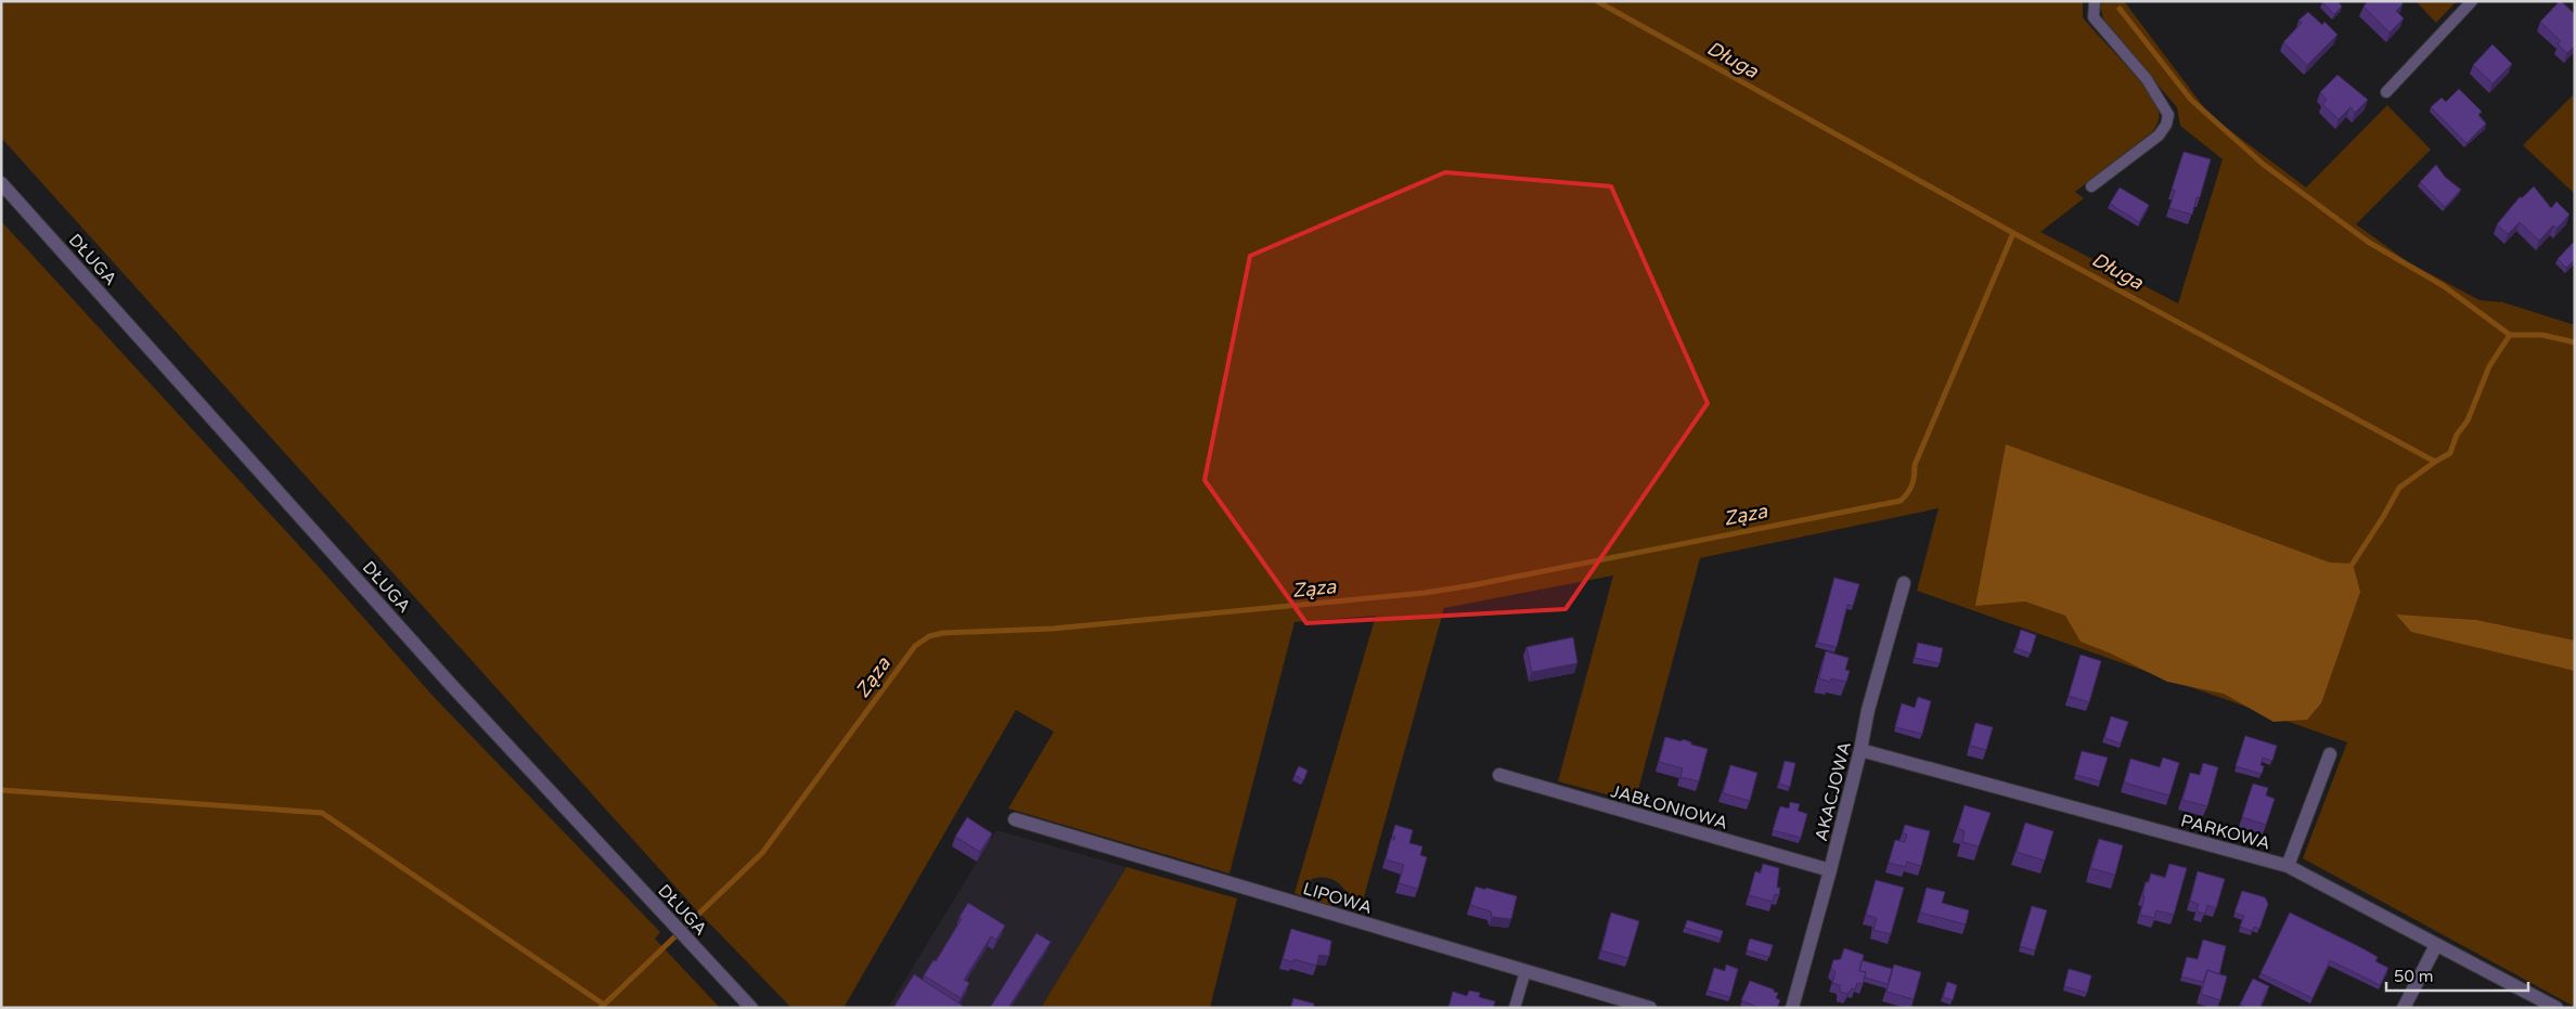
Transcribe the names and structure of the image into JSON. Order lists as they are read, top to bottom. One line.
{"streets":{"street":["DŁUGA","AKACJOWA","JABŁONIOWA","PARKOWA","LIPOWA"]},"crossings":[["AKACJOWA","JABŁONIOWA"],["AKACJOWA","PARKOWA"]],"water":["Długa","Ząza"],"scale_bar":"50 m"}
